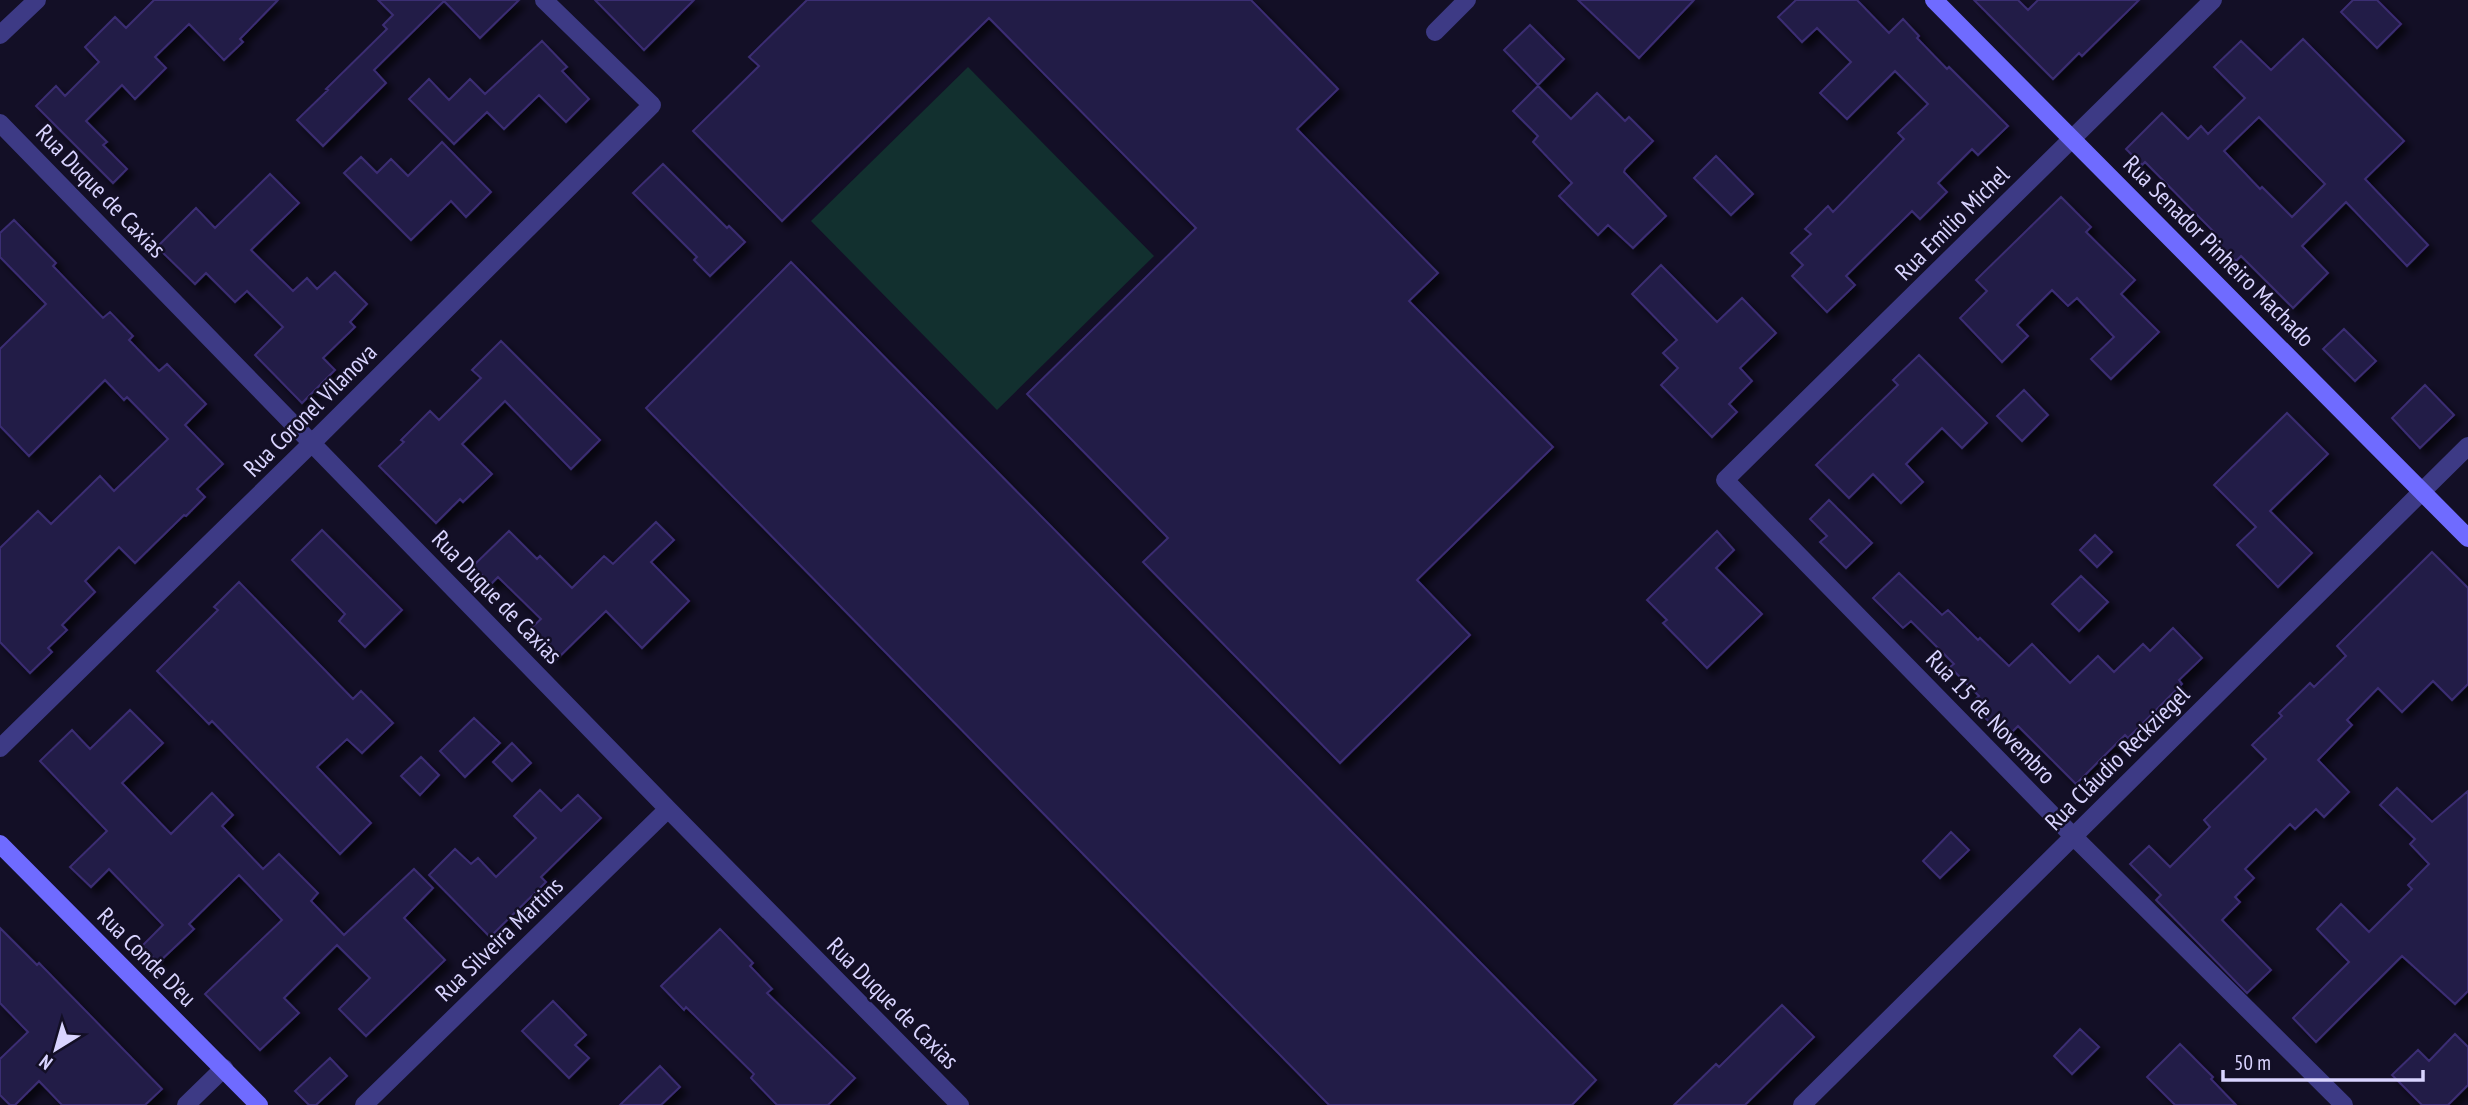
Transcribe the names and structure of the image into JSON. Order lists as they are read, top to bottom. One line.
{"streets":{"street":["Rua Duque de Caxias","Rua Emílio Michel","Rua Senador Pinheiro Machado","Rua Coronel Vilanova","Rua 15 de Novembro","Rua Cláudio Reckziegel","Rua Silveira Martins","Rua Conde D'eu"]},"crossings":[["Rua Duque de Caxias","Rua Coronel Vilanova"],["Rua Duque de Caxias","Rua Silveira Martins"],["Rua Emílio Michel","Rua Senador Pinheiro Machado"],["Rua Emílio Michel","Rua 15 de Novembro"],["Rua Senador Pinheiro Machado","Rua Cláudio Reckziegel"],["Rua 15 de Novembro","Rua Cláudio Reckziegel"]],"scale_bar":"50 m","north":"bottom left"}
